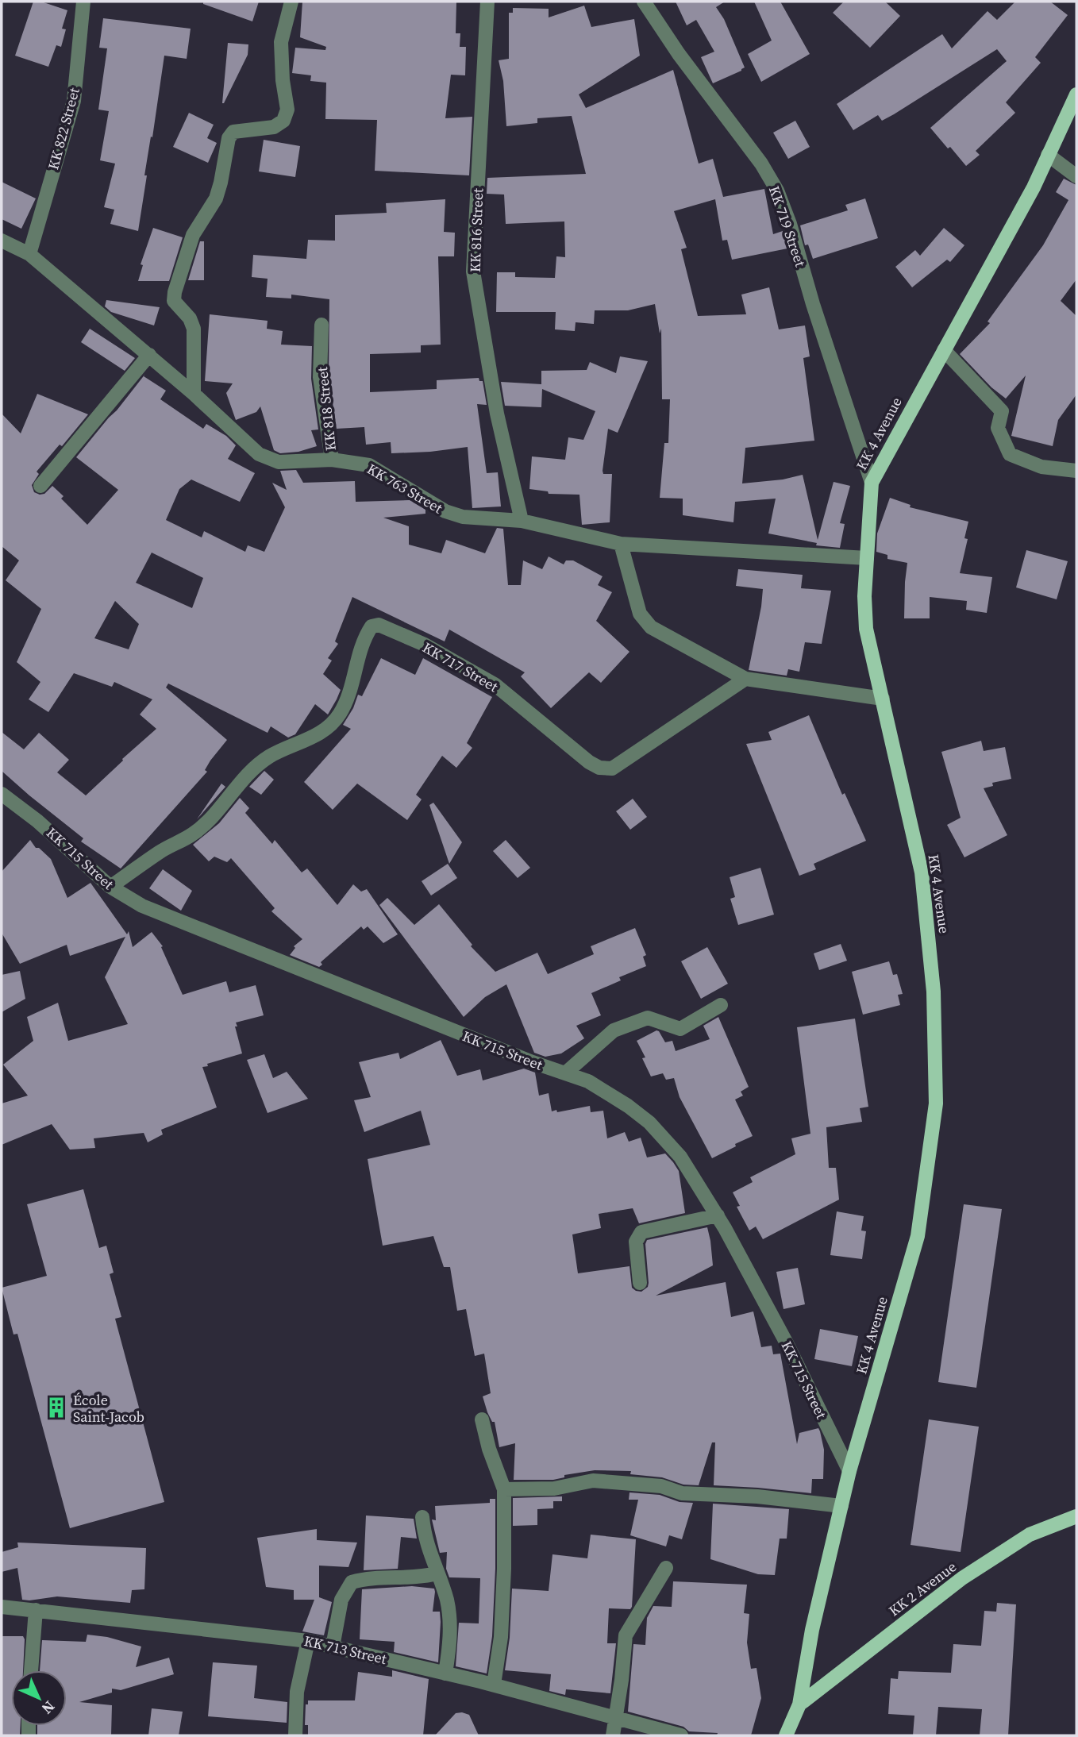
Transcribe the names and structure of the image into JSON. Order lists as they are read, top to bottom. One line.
{"streets":{"main road":["KK 4 Avenue","KK 2 Avenue"],"street":["KK 822 Street","KK 719 Street","KK 816 Street","KK 818 Street","KK 763 Street","KK 717 Street","KK 715 Street","KK 713 Street"]},"crossings":[["KK 822 Street","KK 763 Street"],["KK 719 Street","KK 4 Avenue"],["KK 816 Street","KK 763 Street"],["KK 818 Street","KK 763 Street"],["KK 4 Avenue","KK 763 Street"],["KK 4 Avenue","KK 715 Street"],["KK 4 Avenue","KK 2 Avenue"],["KK 717 Street","KK 715 Street"]],"places":{"building":["École Saint-Jacob"]},"north":"bottom right"}
